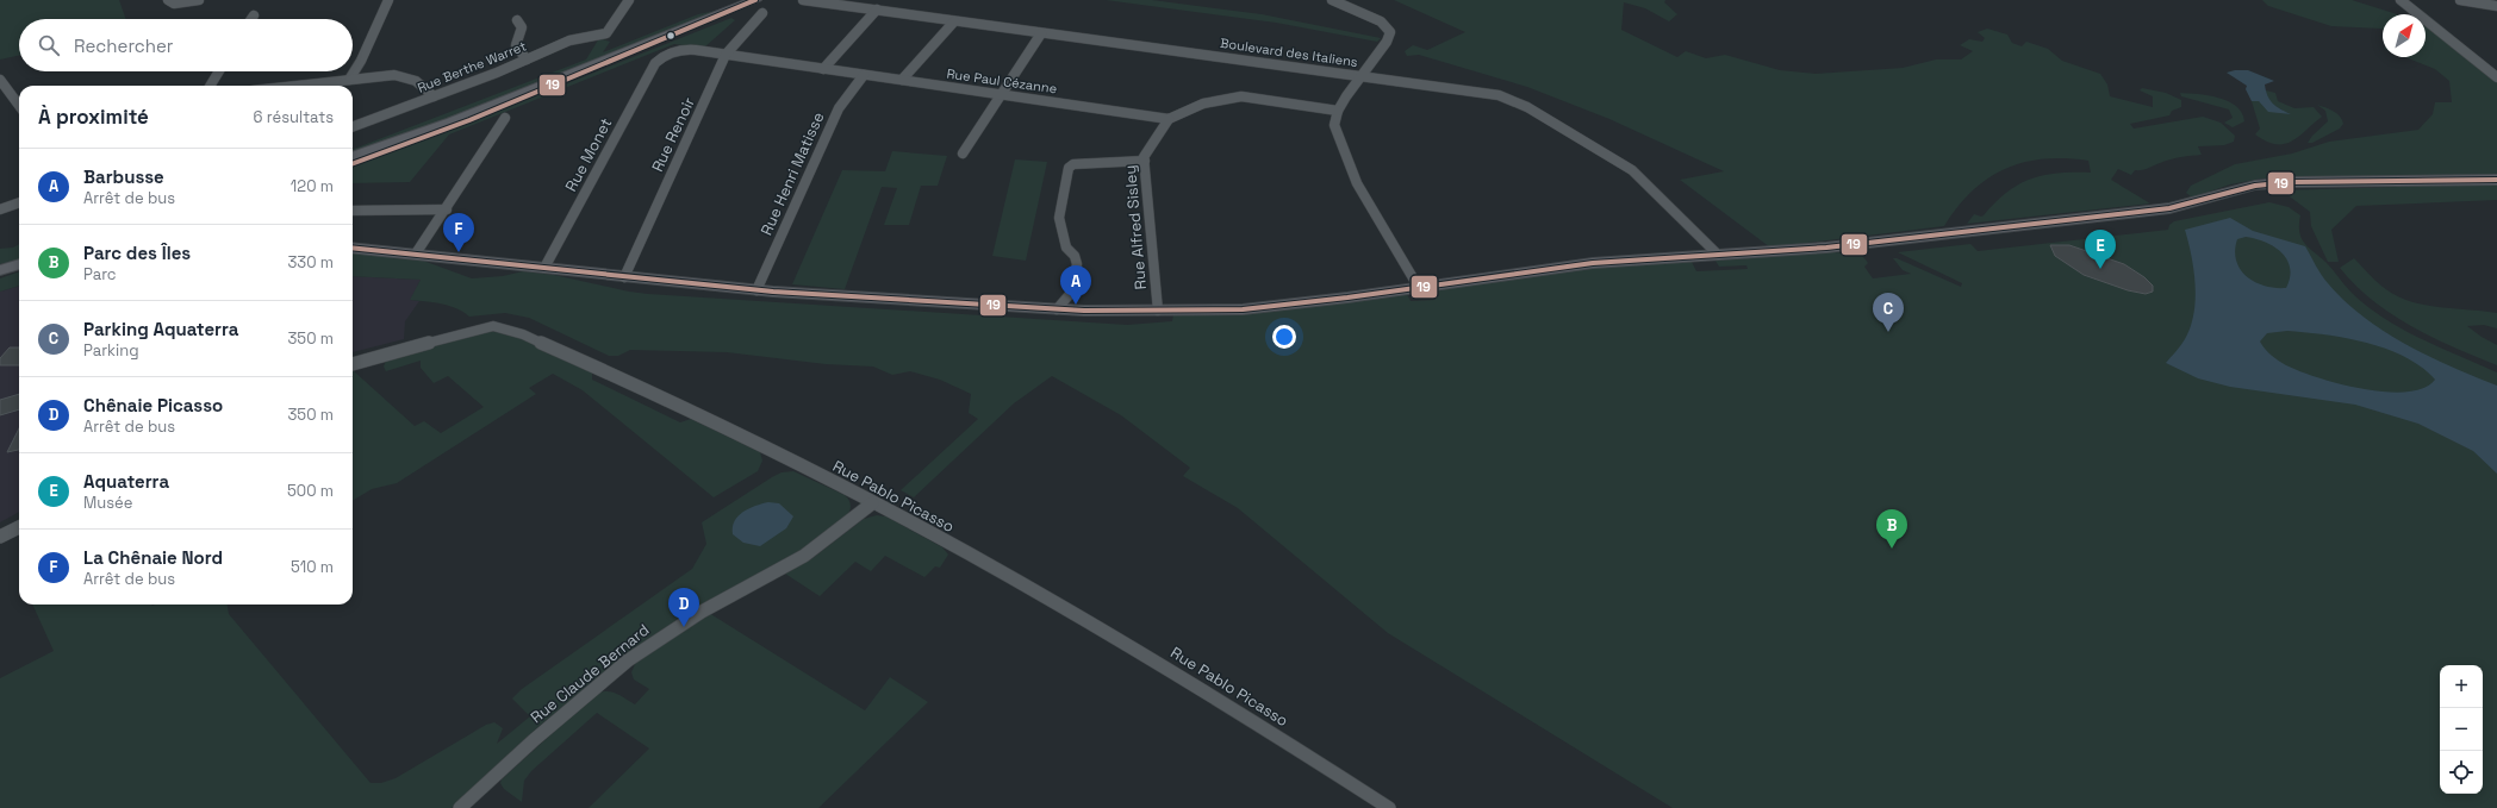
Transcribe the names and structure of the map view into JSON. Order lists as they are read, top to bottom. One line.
{"streets":{"street":["Boulevard des Italiens","Rue Berthe Warret","Rue Paul Cézanne","Rue Renoir","Rue Monet","Rue Henri Matisse","Rue Alfred Sisley","Rue Pablo Picasso","Rue Claude Bernard"]},"crossings":[["Rue Paul Cézanne","Rue Renoir"],["Rue Paul Cézanne","Rue Monet"],["Rue Paul Cézanne","Rue Henri Matisse"],["Rue Paul Cézanne","Rue Alfred Sisley"],["Rue Pablo Picasso","Rue Claude Bernard"]],"lines":["transit line 19"],"north":"top right","page":{"search":"Rechercher","heading":["À proximité","6 résultats"],"list":[{"mark":"A","name":"Barbusse","note":"Arrêt de bus","value":"120 m"},{"mark":"B","name":"Parc des Îles","note":"Parc","value":"330 m"},{"mark":"C","name":"Parking Aquaterra","note":"Parking","value":"350 m"},{"mark":"D","name":"Chênaie Picasso","note":"Arrêt de bus","value":"350 m"},{"mark":"E","name":"Aquaterra","note":"Musée","value":"500 m"},{"mark":"F","name":"La Chênaie Nord","note":"Arrêt de bus","value":"510 m"}],"pins":["F","E","A","C","B","D"],"map_buttons":["+","−"]}}
